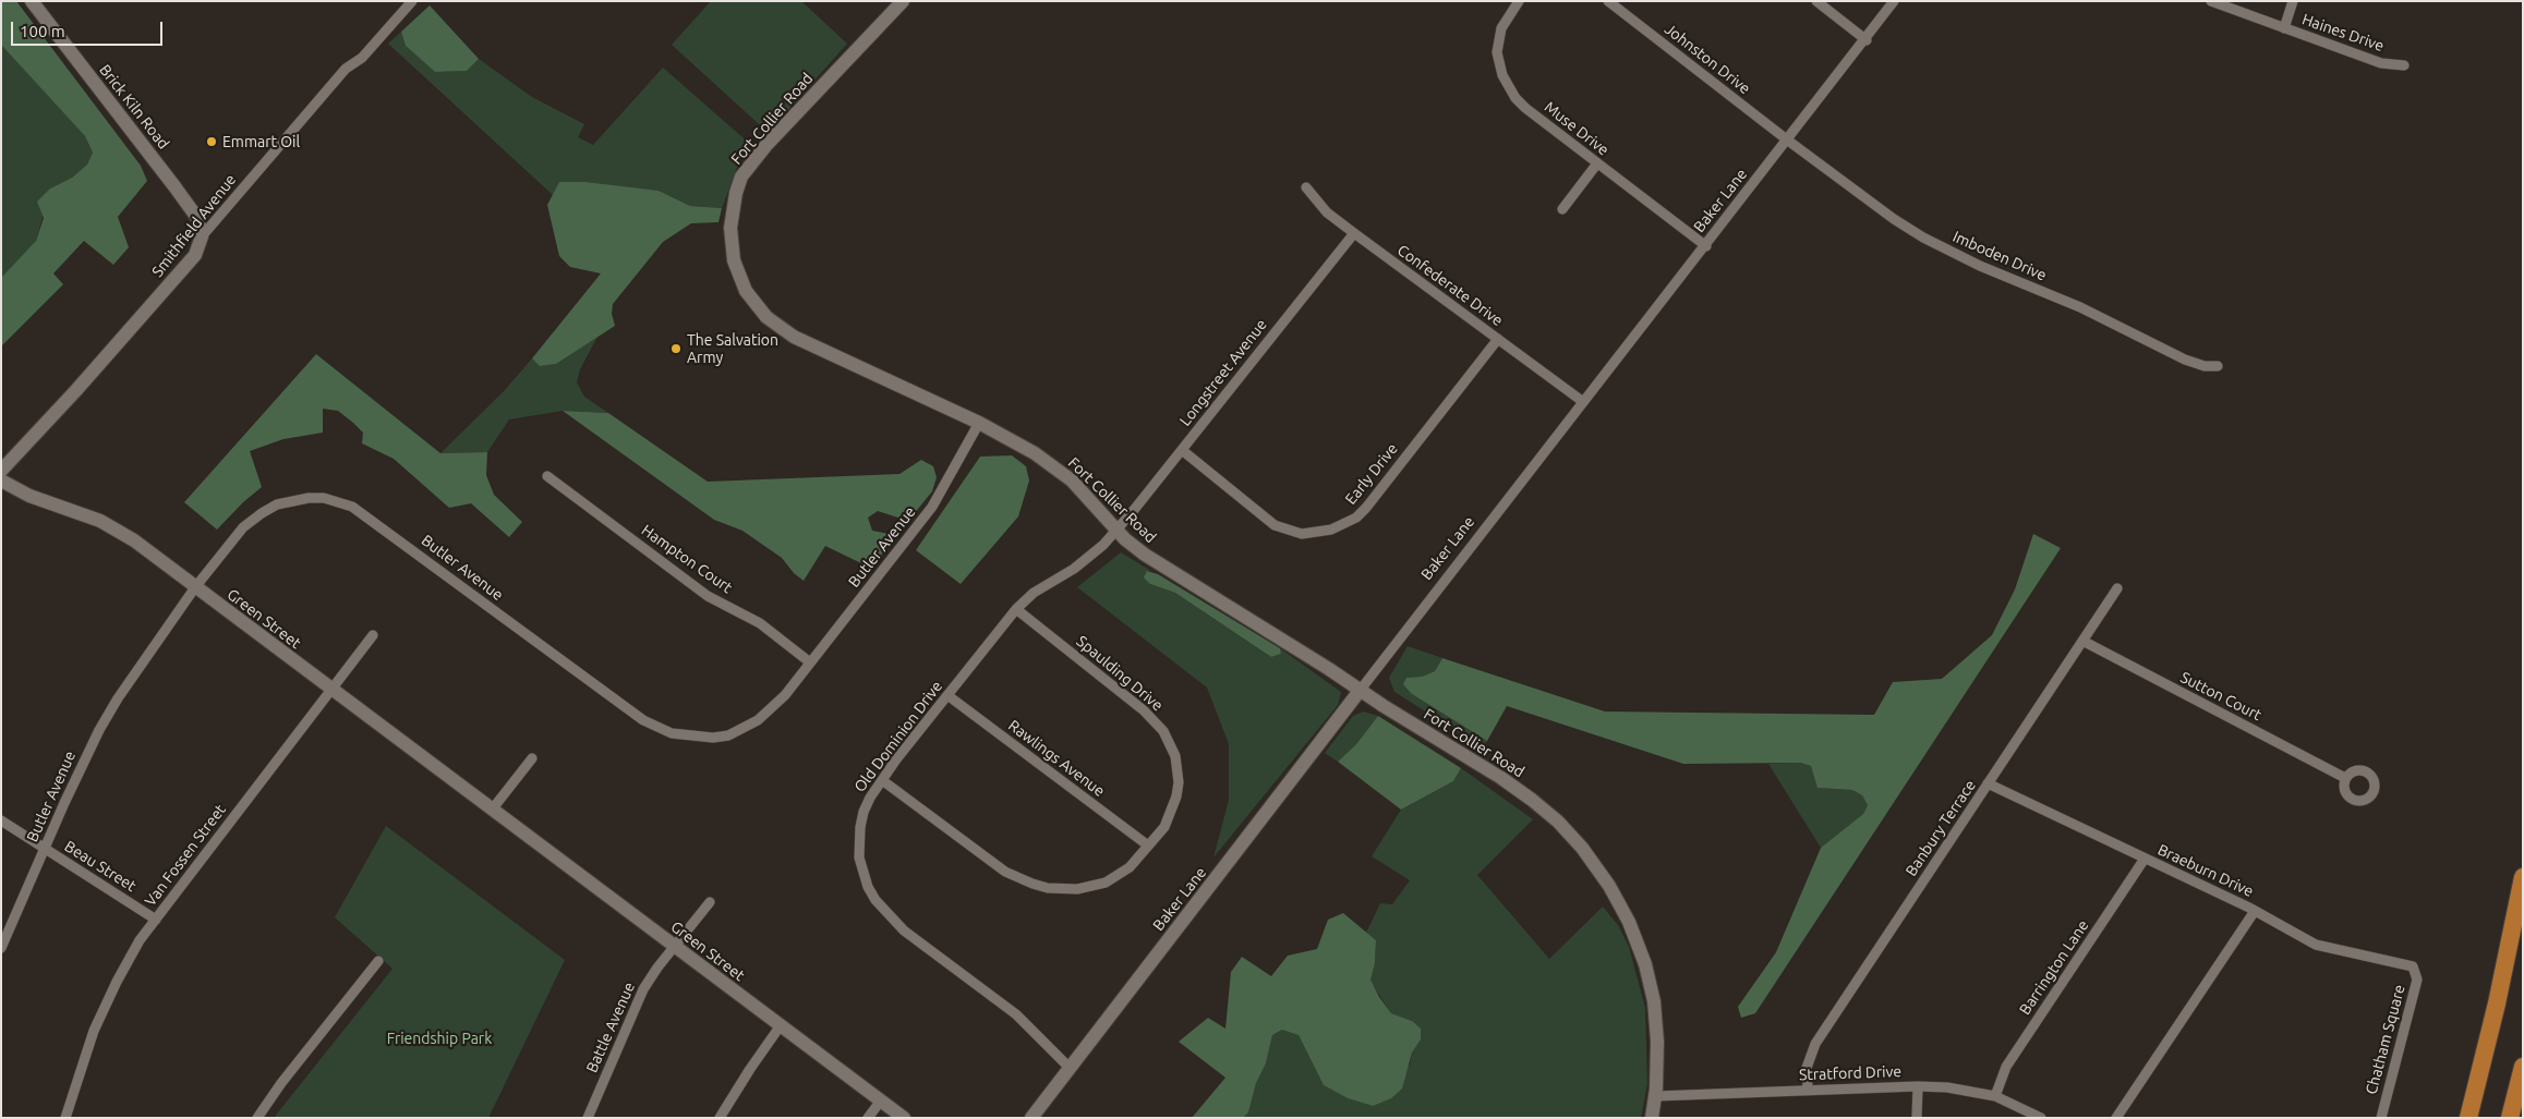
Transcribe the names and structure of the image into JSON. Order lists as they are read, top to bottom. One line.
{"streets":{"street":["Haines Drive","Johnston Drive","Brick Kiln Road","Fort Collier Road","Muse Drive","Baker Lane","Smithfield Avenue","Imboden Drive","Confederate Drive","Longstreet Avenue","Early Drive","Butler Avenue","Hampton Court","Green Street","Spaulding Drive","Sutton Court","Old Dominion Drive","Rawlings Avenue","Banbury Terrace","Van Fossen Street","Beau Street","Braeburn Drive","Barrington Lane","Battle Avenue","Chatham Square","Stratford Drive"]},"crossings":[["Johnston Drive","Baker Lane"],["Johnston Drive","Imboden Drive"],["Brick Kiln Road","Smithfield Avenue"],["Fort Collier Road","Baker Lane"],["Fort Collier Road","Longstreet Avenue"],["Fort Collier Road","Butler Avenue"],["Fort Collier Road","Old Dominion Drive"],["Fort Collier Road","Stratford Drive"],["Muse Drive","Baker Lane"],["Baker Lane","Imboden Drive"],["Baker Lane","Confederate Drive"],["Baker Lane","Old Dominion Drive"],["Confederate Drive","Longstreet Avenue"],["Confederate Drive","Early Drive"],["Longstreet Avenue","Early Drive"],["Longstreet Avenue","Old Dominion Drive"],["Butler Avenue","Hampton Court"],["Butler Avenue","Green Street"],["Butler Avenue","Beau Street"],["Green Street","Van Fossen Street"],["Green Street","Battle Avenue"],["Spaulding Drive","Old Dominion Drive"],["Spaulding Drive","Rawlings Avenue"],["Sutton Court","Banbury Terrace"],["Old Dominion Drive","Rawlings Avenue"],["Banbury Terrace","Braeburn Drive"],["Banbury Terrace","Stratford Drive"],["Van Fossen Street","Beau Street"],["Braeburn Drive","Barrington Lane"],["Braeburn Drive","Chatham Square"],["Barrington Lane","Stratford Drive"]],"parks":["Friendship Park"],"places":["Emmart Oil","The Salvation Army"],"scale_bar":"100 m"}
